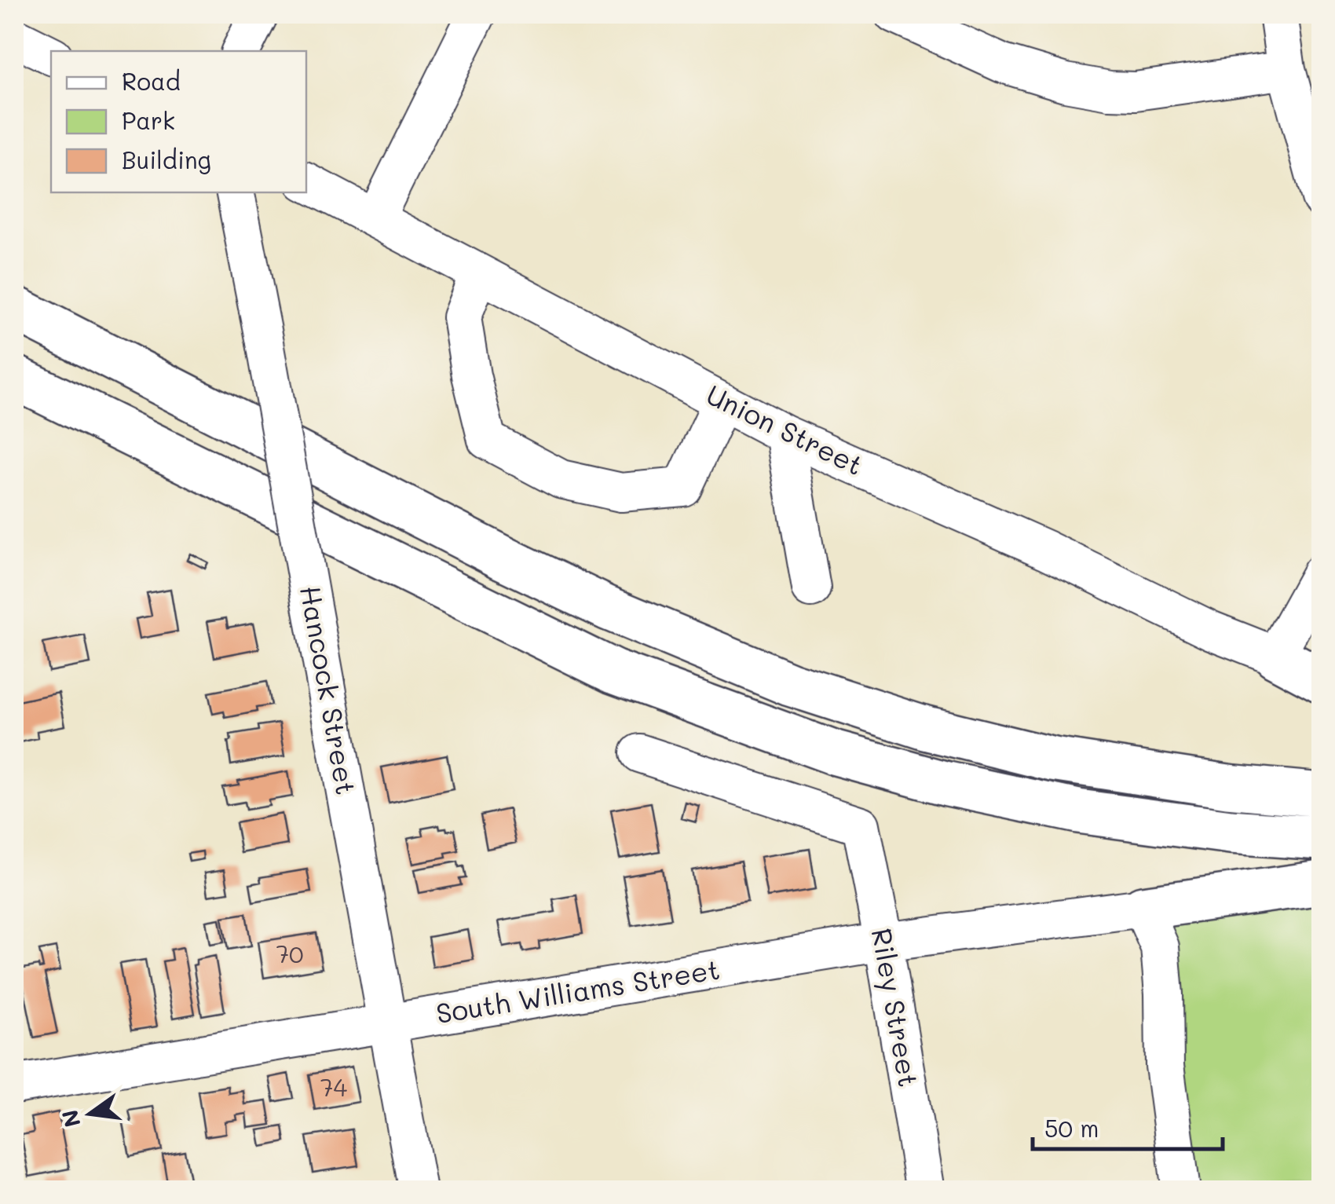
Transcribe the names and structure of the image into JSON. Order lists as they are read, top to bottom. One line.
{"streets":{"street":["Union Street","Hancock Street","South Williams Street","Riley Street"]},"crossings":[["Hancock Street","South Williams Street"],["South Williams Street","Riley Street"]],"house_numbers":["70","74"],"legend":["Road","Park","Building"],"scale_bar":"50 m","north":"left"}
